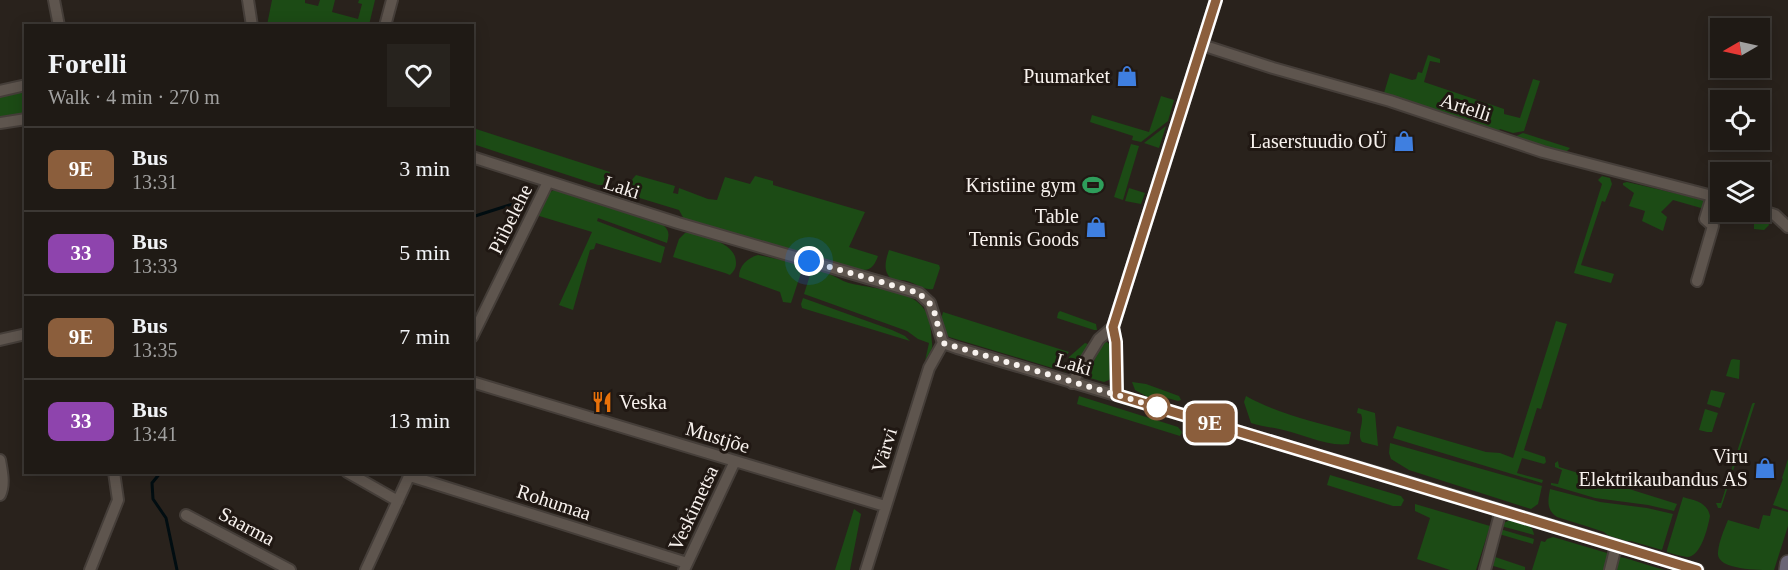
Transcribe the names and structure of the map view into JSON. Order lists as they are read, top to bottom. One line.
{"streets":{"street":["Artelli","Laki","Piibelehe","Mustjõe","Värvi","Rohumaa","Veskimetsa","Saarma"]},"crossings":[["Laki","Piibelehe"],["Laki","Värvi"],["Mustjõe","Värvi"],["Mustjõe","Veskimetsa"],["Rohumaa","Veskimetsa"]],"places":{"shop":["Puumarket","Laserstuudio OÜ","Table Tennis Goods","Viru Elektrikaubandus AS"],"sports":["Kristiine gym"],"restaurant":["Veska"]},"lines":["bus line 9E"],"north":"left","page":{"on_map":"9E","heading":["Forelli","Walk · 4 min · 270 m"],"list":[{"mark":"9E","name":"Bus","note":"13:31","value":"3 min"},{"mark":"33","name":"Bus","note":"13:33","value":"5 min"},{"mark":"9E","name":"Bus","note":"13:35","value":"7 min"},{"mark":"33","name":"Bus","note":"13:41","value":"13 min"}]}}
